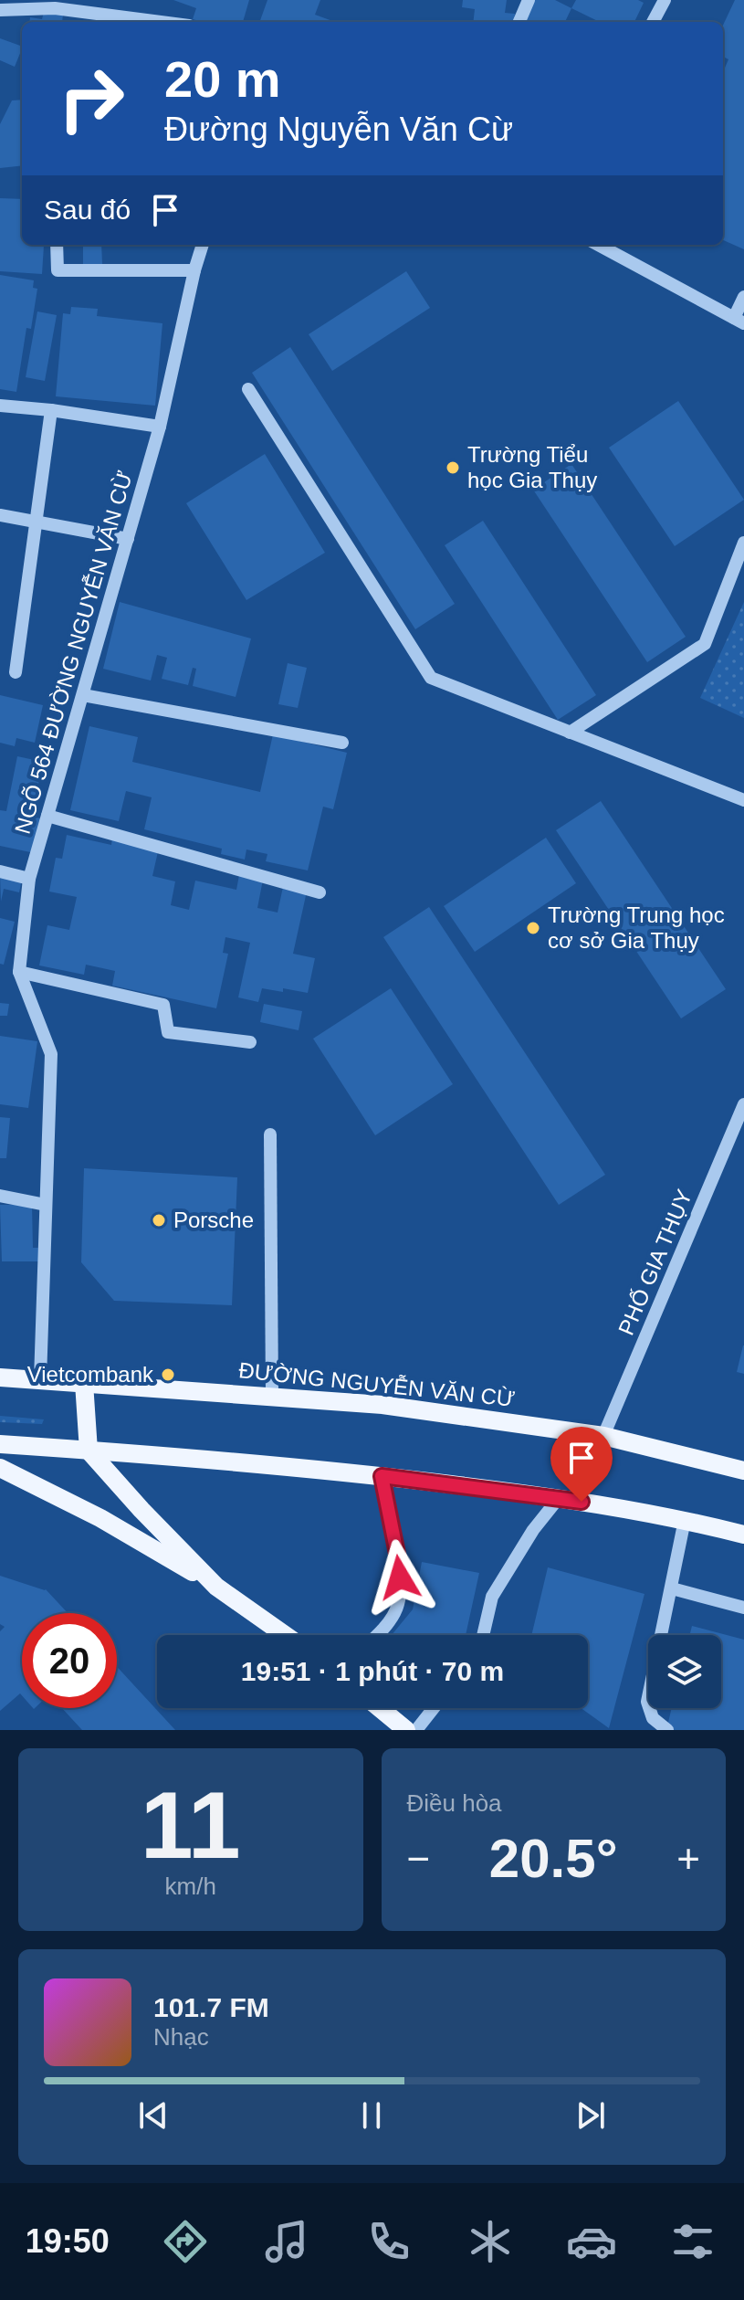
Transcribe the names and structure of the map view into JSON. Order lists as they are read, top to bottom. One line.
{"streets":{"main road":["ĐƯỜNG NGUYỄN VĂN CỪ"],"street":["NGÕ 564 ĐƯỜNG NGUYỄN VĂN CỪ","PHỐ GIA THỤY"]},"crossings":[["NGÕ 564 ĐƯỜNG NGUYỄN VĂN CỪ","ĐƯỜNG NGUYỄN VĂN CỪ"],["PHỐ GIA THỤY","ĐƯỜNG NGUYỄN VĂN CỪ"]],"places":["Trường Tiểu học Gia Thụy","Trường Trung học cơ sở Gia Thụy","Porsche","Vietcombank"],"page":{"turn":["20 m","Đường Nguyễn Văn Cừ"],"then":"Sau đó","limit":"20","trip":"19:51 · 1 phút · 70 m","tile":[["11","km/h"],"Điều hòa"],"heat":["−","20.5°","+"],"song":["101.7 FM","Nhạc"],"tabs":"19:50"}}
